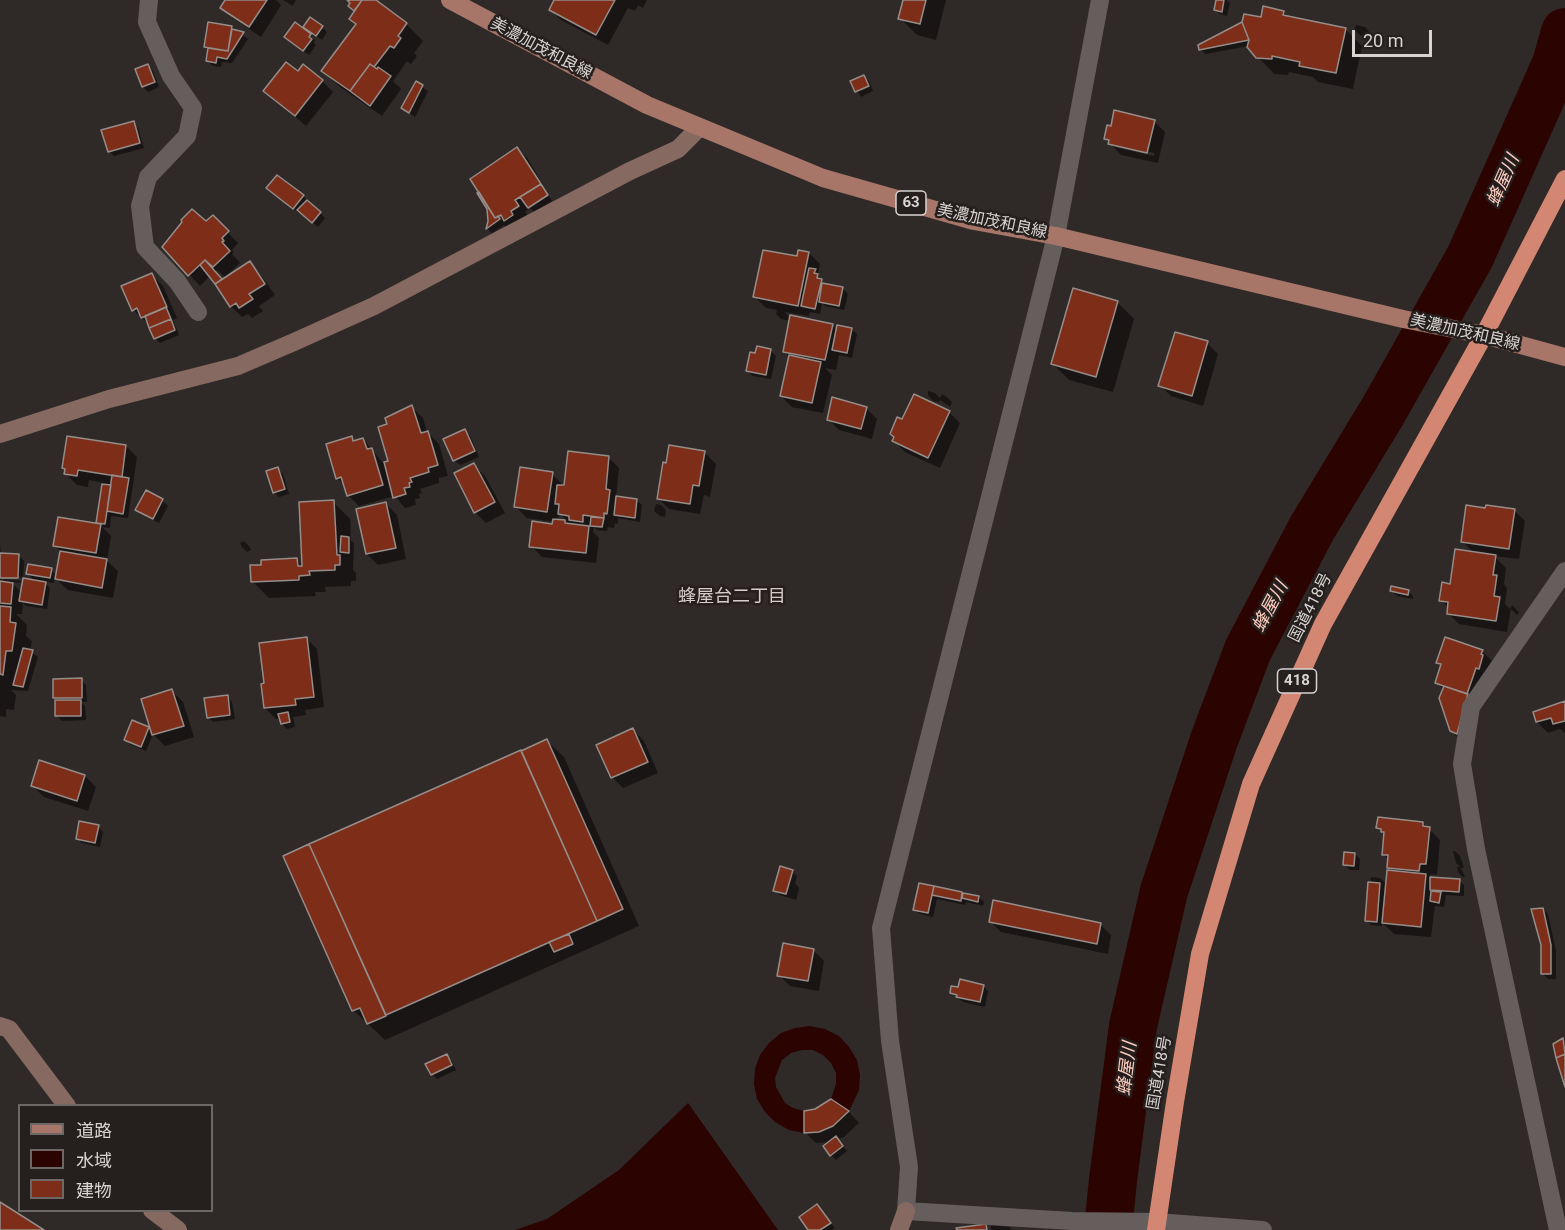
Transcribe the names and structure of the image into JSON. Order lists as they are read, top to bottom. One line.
{"streets":{"highway":["国道418号","418"],"main road":["美濃加茂和良線","63"]},"crossings":[["美濃加茂和良線","国道418号"]],"districts":["蜂屋台二丁目"],"water":["蜂屋川"],"legend":["道路","水域","建物"],"scale_bar":"20 m"}
